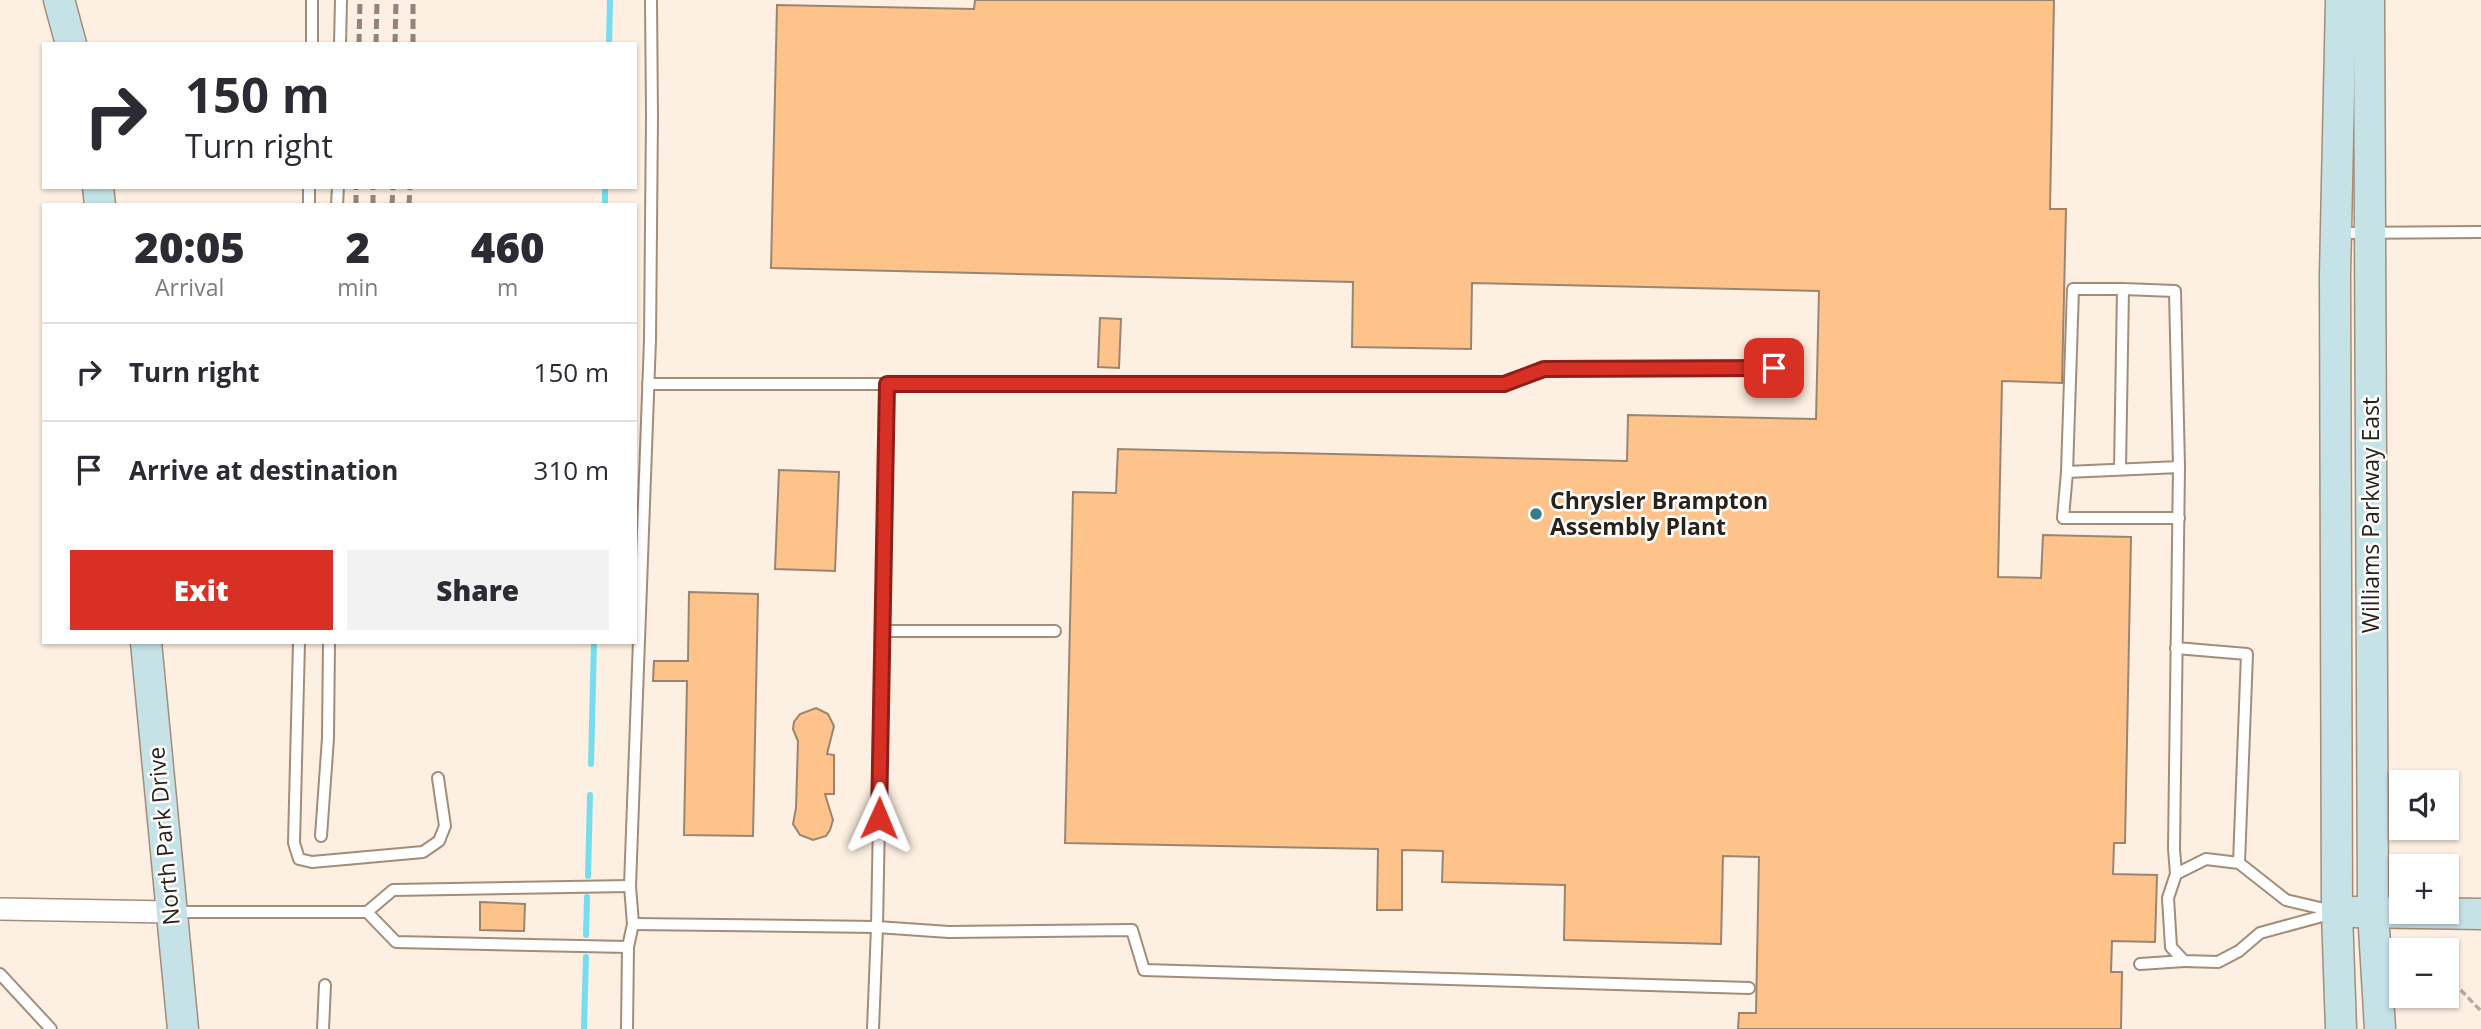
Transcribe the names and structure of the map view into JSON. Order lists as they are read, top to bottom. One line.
{"streets":{"main road":["Williams Parkway East","North Park Drive"]},"places":["Chrysler Brampton Assembly Plant"],"page":{"turn":["150 m","Turn right"],"eta":["20:05","Arrival","2","min","460","m"],"list":[{"name":"Turn right","value":"150 m"},{"name":"Arrive at destination","value":"310 m"}],"buttons":["Exit","Share"],"map_buttons":["+","−"]}}
